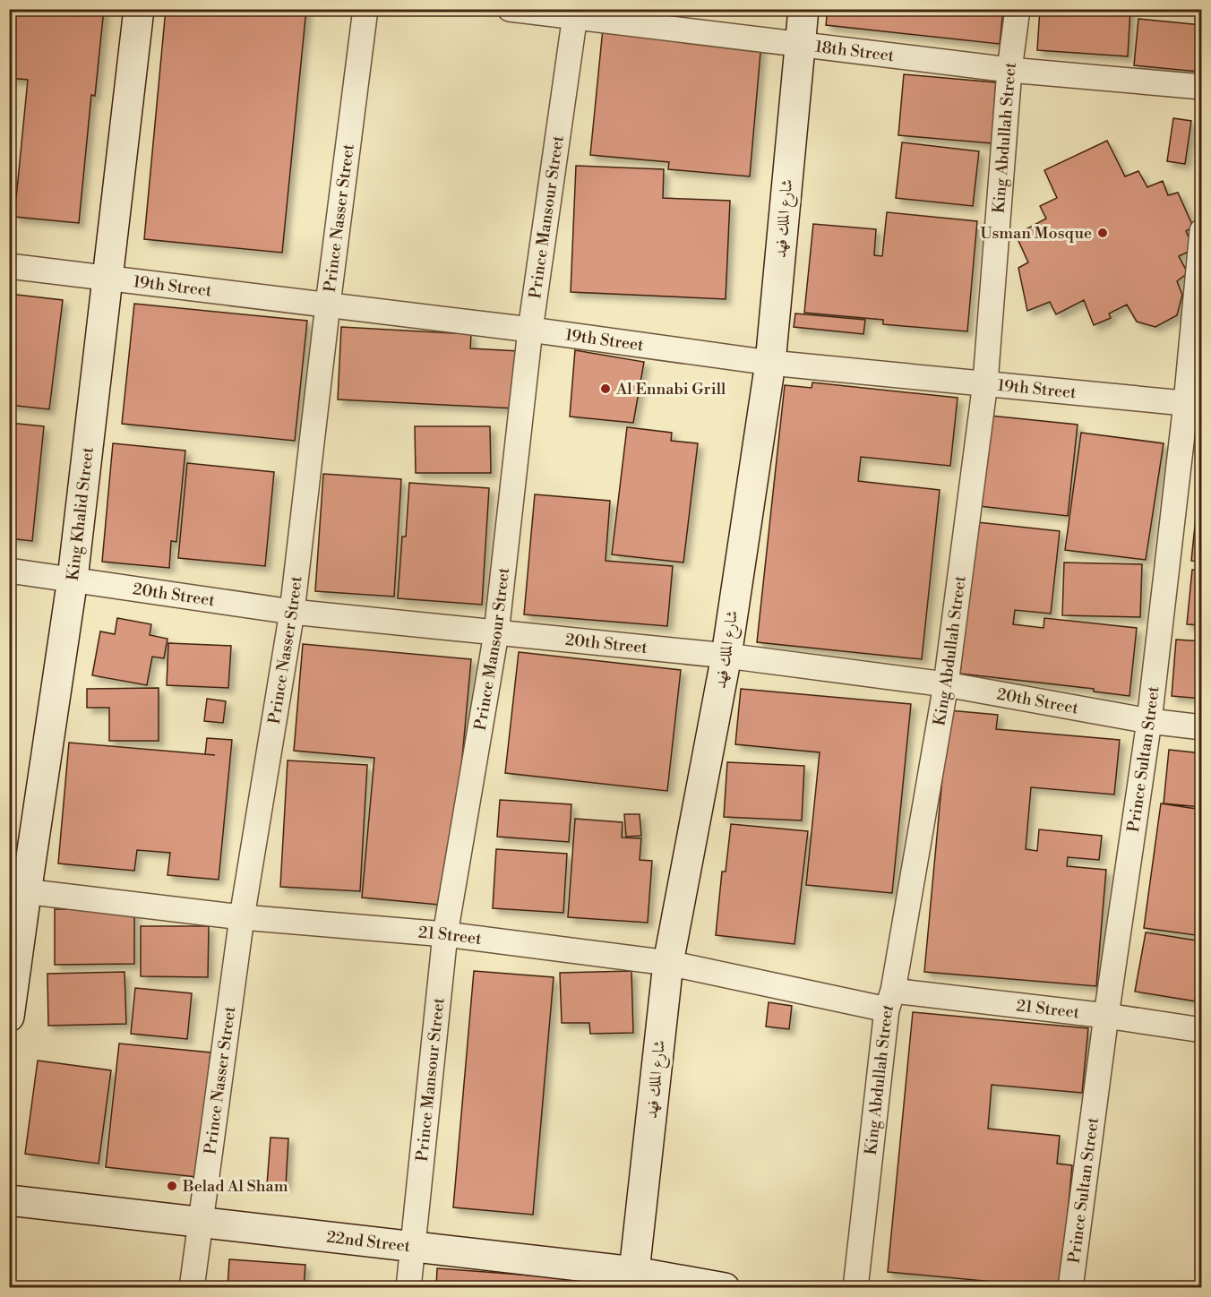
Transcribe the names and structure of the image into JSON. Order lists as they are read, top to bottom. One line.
{"streets":{"street":["18th Street","King Abdullah Street","Prince Mansour Street","Prince Nasser Street","شارع الملك فهد","19th Street","King Khalid Street","20th Street","Prince Sultan Street","21 Street","22nd Street"]},"crossings":[["18th Street","King Abdullah Street"],["18th Street","Prince Mansour Street"],["18th Street","شارع الملك فهد"],["King Abdullah Street","19th Street"],["King Abdullah Street","20th Street"],["King Abdullah Street","21 Street"],["Prince Mansour Street","19th Street"],["Prince Mansour Street","20th Street"],["Prince Mansour Street","21 Street"],["Prince Mansour Street","22nd Street"],["Prince Nasser Street","19th Street"],["Prince Nasser Street","20th Street"],["Prince Nasser Street","21 Street"],["Prince Nasser Street","22nd Street"],["شارع الملك فهد","19th Street"],["شارع الملك فهد","20th Street"],["شارع الملك فهد","21 Street"],["شارع الملك فهد","22nd Street"],["19th Street","King Khalid Street"],["19th Street","Prince Sultan Street"],["King Khalid Street","20th Street"],["King Khalid Street","21 Street"],["20th Street","Prince Sultan Street"],["Prince Sultan Street","21 Street"]],"places":["Usman Mosque","Al Ennabi Grill","Belad Al Sham"]}
